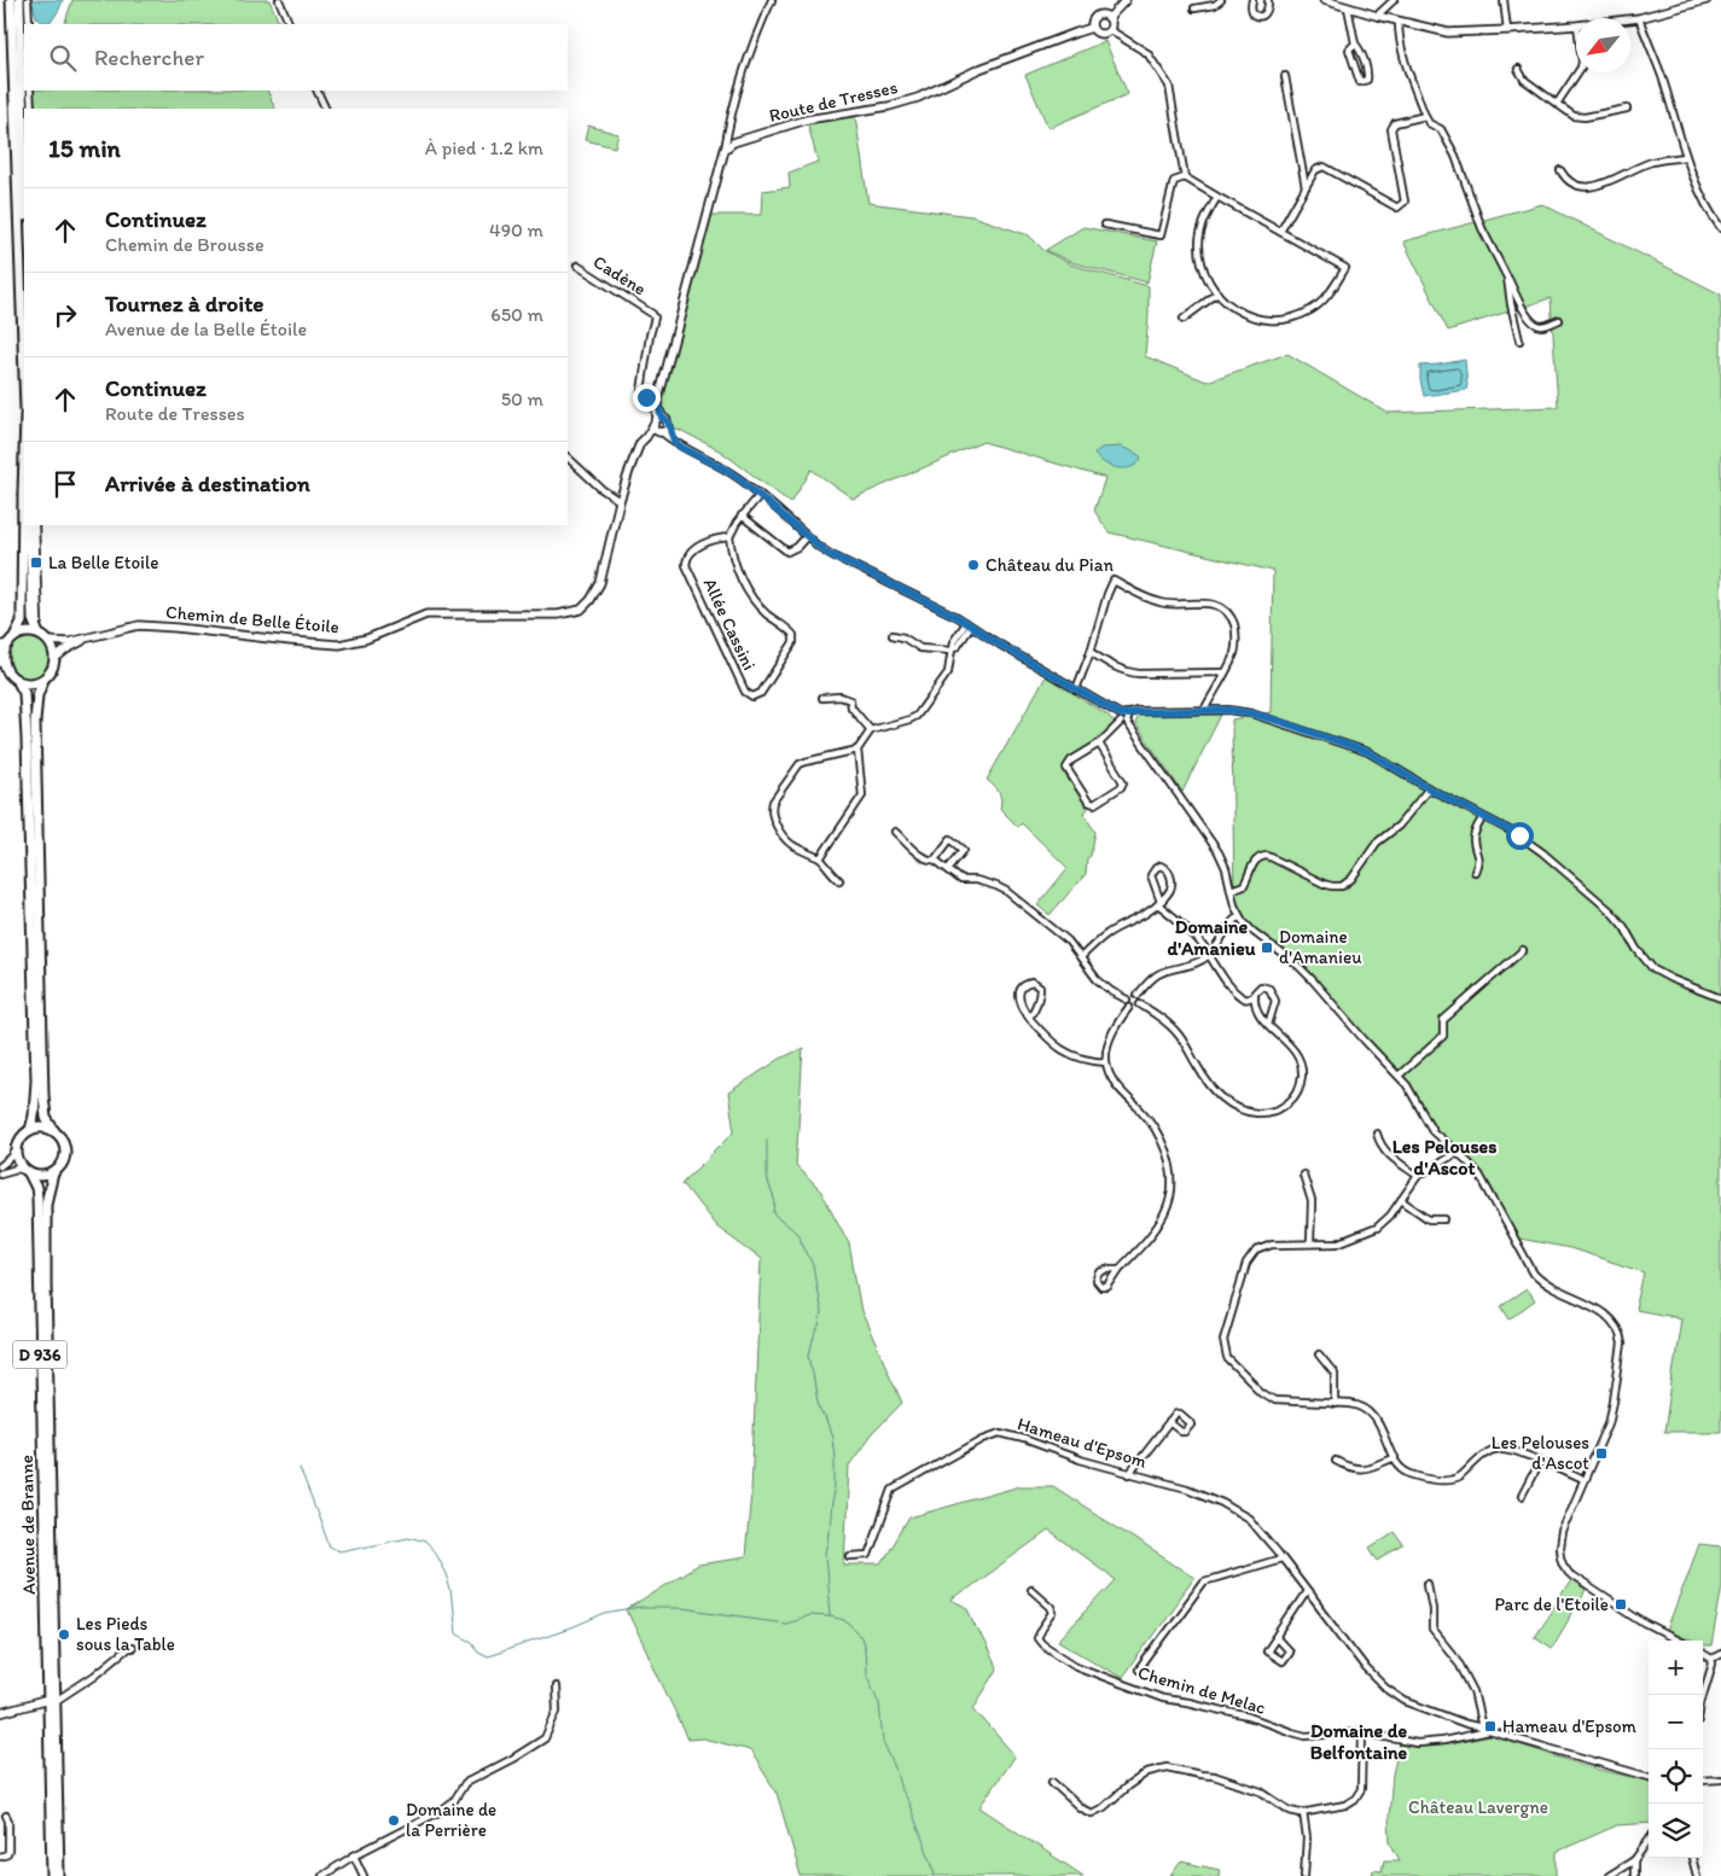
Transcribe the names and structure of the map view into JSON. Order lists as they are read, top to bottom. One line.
{"streets":{"main road":["D 936","Avenue de Branne"],"street":["Route de Tresses","Cadène","Chemin de Belle Étoile","Allée Cassini","Hameau d'Epsom","Chemin de Melac"]},"crossings":[["Hameau d'Epsom","Chemin de Melac"]],"districts":["Domaine d'Amanieu","Les Pelouses d'Ascot","Domaine de Belfontaine"],"parks":["Château Lavergne"],"places":{"transit":["La Belle Etoile","Domaine d'Amanieu","Les Pelouses d'Ascot","Parc de l'Etoile","Hameau d'Epsom"],"other":["Château du Pian","Les Pieds sous la Table","Domaine de la Perrière"]},"north":"bottom left","page":{"search":"Rechercher","heading":["15 min","À pied · 1.2 km"],"list":[["Continuez","Chemin de Brousse","490 m"],["Tournez à droite","Avenue de la Belle Étoile","650 m"],["Continuez","Route de Tresses","50 m"],"Arrivée à destination"],"map_buttons":["+","−"]}}
